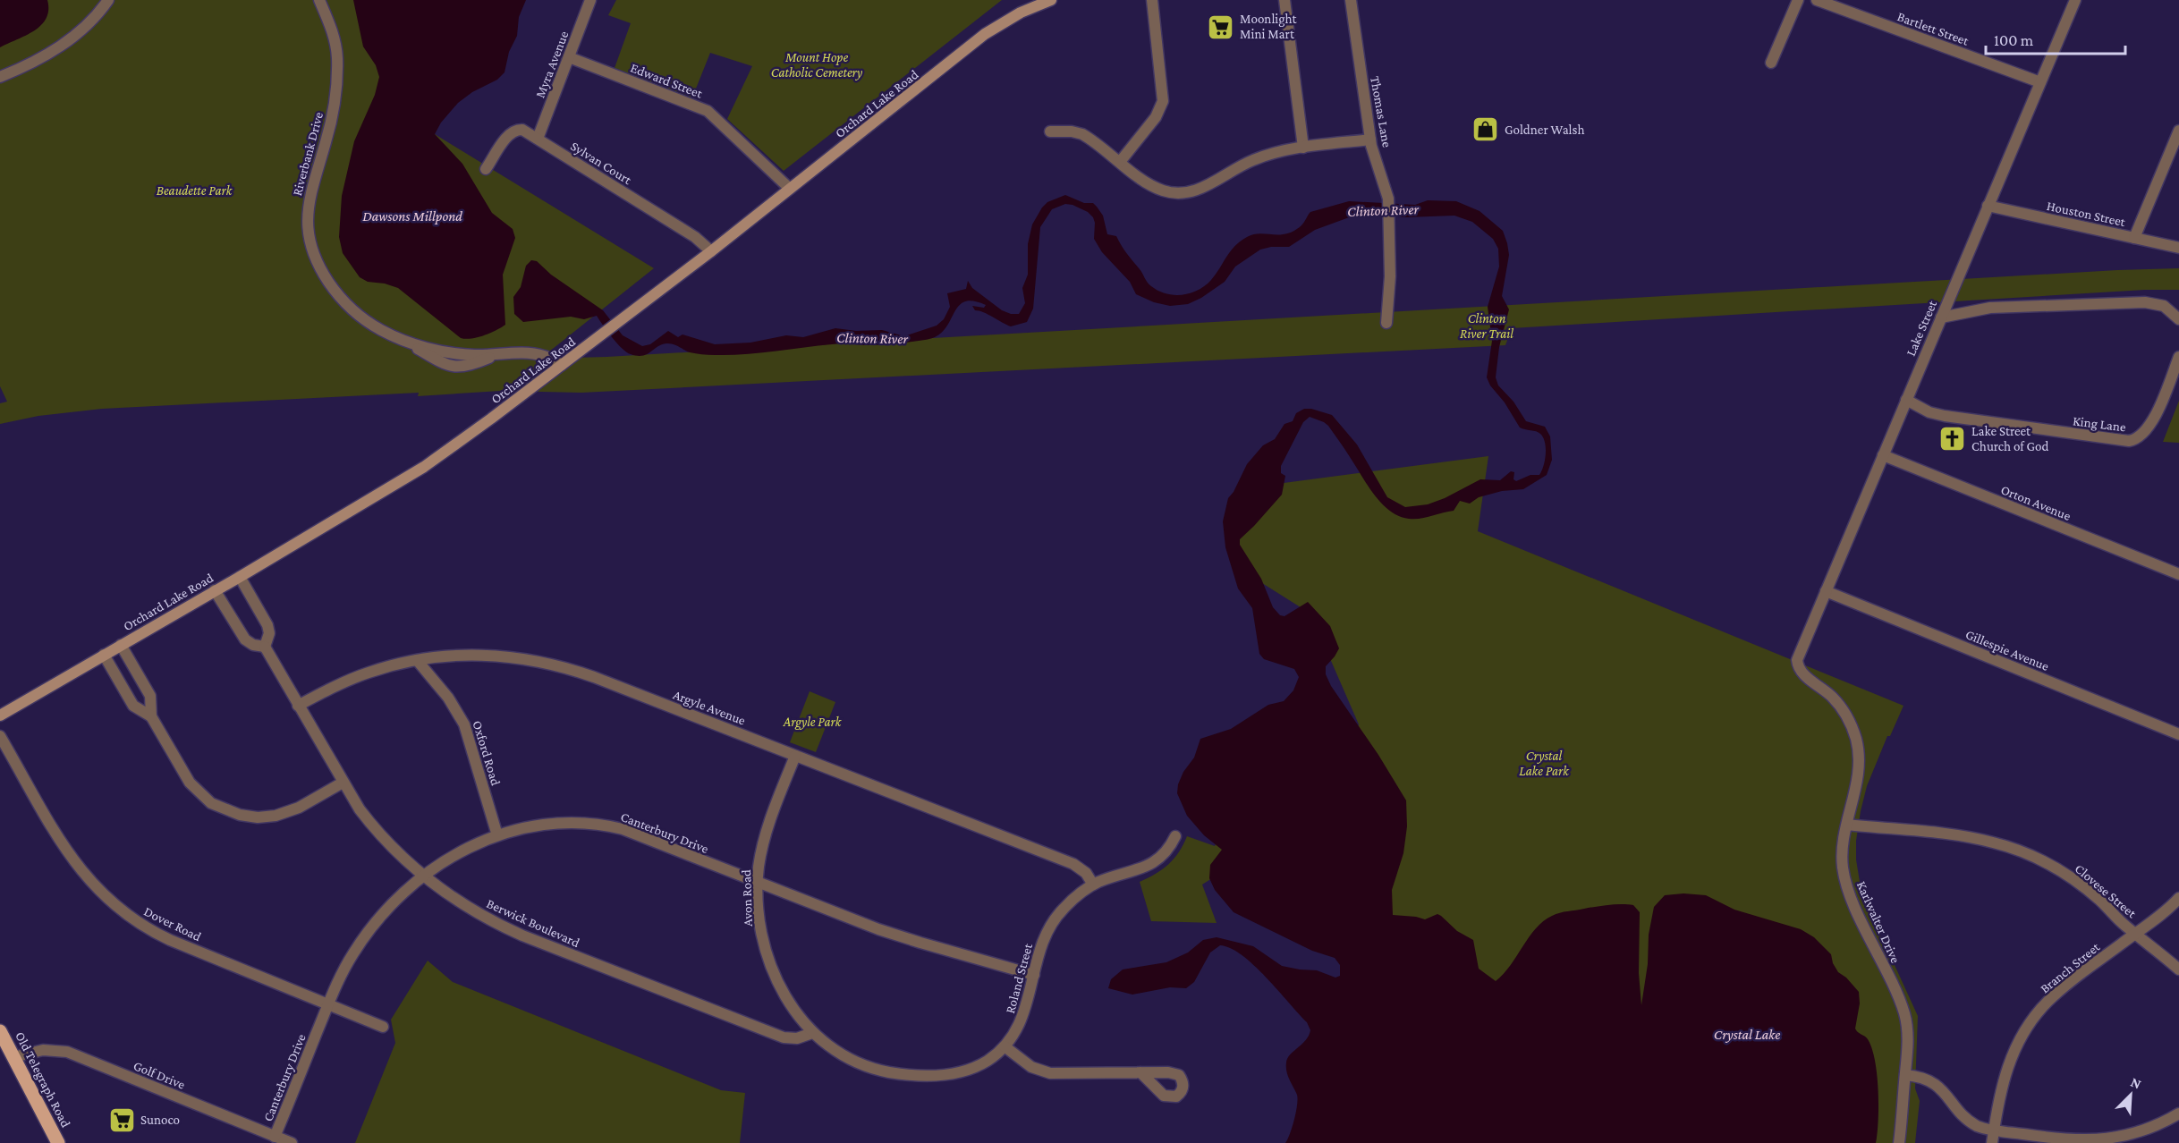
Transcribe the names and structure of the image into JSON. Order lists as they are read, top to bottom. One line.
{"streets":{"main road":["Orchard Lake Road","Old Telegraph Road"],"street":["Bartlett Street","Myra Avenue","Edward Street","Thomas Lane","Riverbank Drive","Sylvan Court","Houston Street","Lake Street","King Lane","Orton Avenue","Gillespie Avenue","Argyle Avenue","Oxford Road","Canterbury Drive","Clovese Street","Avon Road","Karlwalter Drive","Berwick Boulevard","Dover Road","Branch Street","Roland Street","Golf Drive"]},"crossings":[["Bartlett Street","Lake Street"],["Myra Avenue","Edward Street"],["Myra Avenue","Sylvan Court"],["Edward Street","Orchard Lake Road"],["Orchard Lake Road","Riverbank Drive"],["Orchard Lake Road","Sylvan Court"],["Houston Street","Lake Street"],["Lake Street","King Lane"],["Lake Street","Orton Avenue"],["Lake Street","Gillespie Avenue"],["Lake Street","Karlwalter Drive"],["Argyle Avenue","Oxford Road"],["Argyle Avenue","Avon Road"],["Argyle Avenue","Berwick Boulevard"],["Argyle Avenue","Roland Street"],["Oxford Road","Canterbury Drive"],["Canterbury Drive","Avon Road"],["Canterbury Drive","Berwick Boulevard"],["Canterbury Drive","Dover Road"],["Canterbury Drive","Roland Street"],["Canterbury Drive","Golf Drive"],["Clovese Street","Karlwalter Drive"],["Clovese Street","Branch Street"],["Avon Road","Berwick Boulevard"],["Avon Road","Roland Street"],["Berwick Boulevard","Roland Street"],["Golf Drive","Old Telegraph Road"]],"water":["Clinton River","Dawsons Millpond","Crystal Lake"],"parks":["Mount Hope Catholic Cemetery","Beaudette Park","Clinton River Trail","Argyle Park","Crystal Lake Park"],"places":{"supermarket":["Moonlight Mini Mart","Sunoco"],"shop":["Goldner Walsh"],"church":["Lake Street Church of God"]},"scale_bar":"100 m","north":"top right"}
